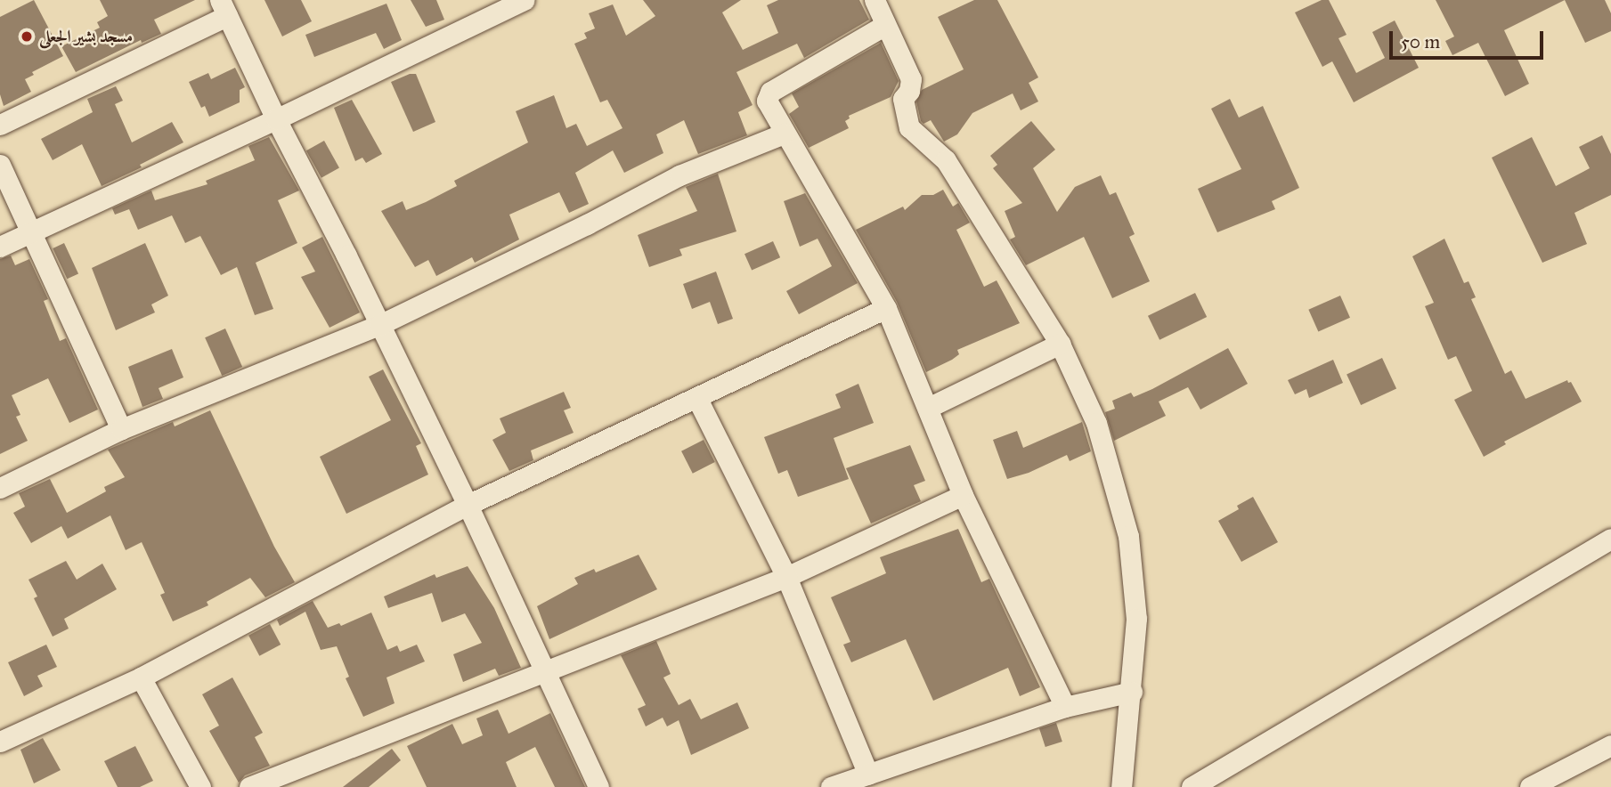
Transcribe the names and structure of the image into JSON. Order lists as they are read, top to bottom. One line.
{"places":["مسجد بشير الجعلى"],"scale_bar":"50 m"}
